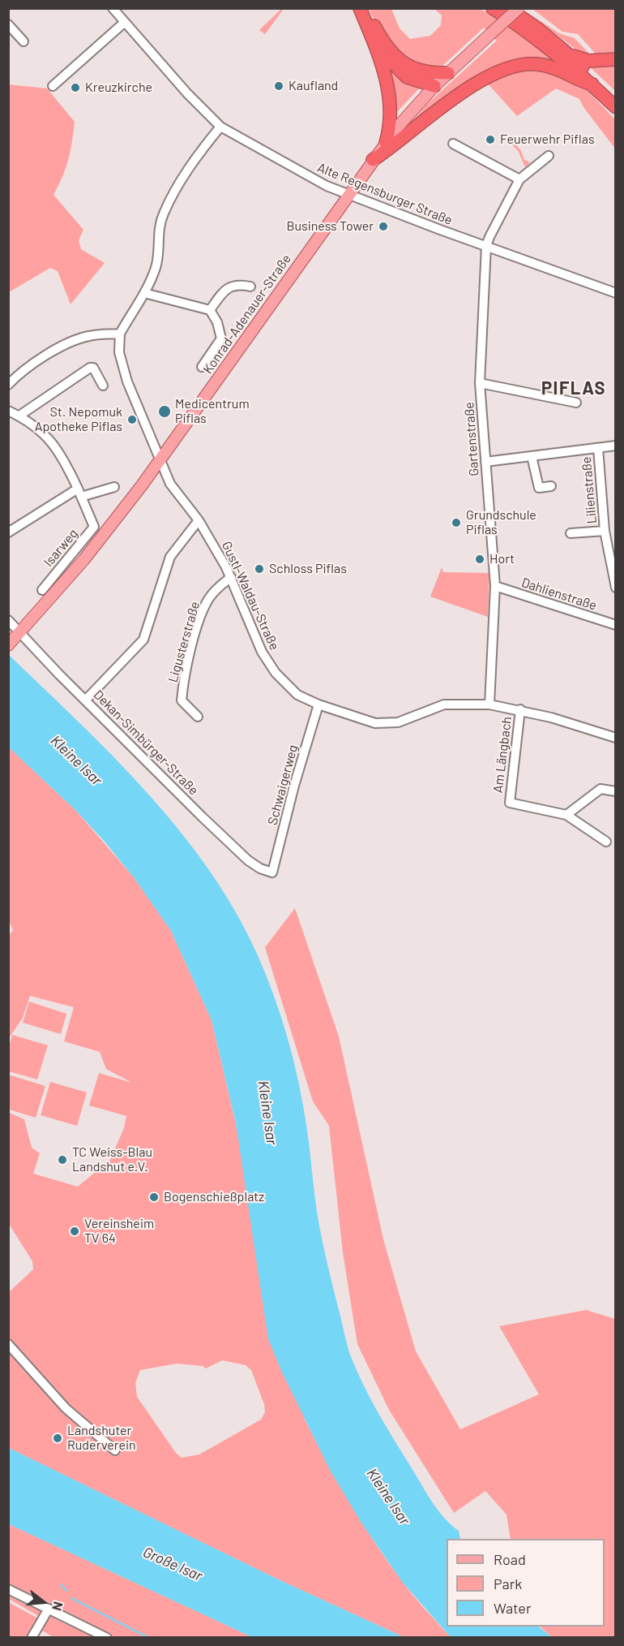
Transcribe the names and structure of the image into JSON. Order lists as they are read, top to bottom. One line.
{"streets":{"main road":["Konrad-Adenauer-Straße"],"street":["Alte Regensburger Straße","Gartenstraße","Lilienstraße","Isarweg","Dahlienstraße","Gustl-Waldau-Straße","Ligusterstraße","Dekan-Simbürger-Straße","Am Längbach","Schwaigerweg"]},"crossings":[["Alte Regensburger Straße","Konrad-Adenauer-Straße"],["Alte Regensburger Straße","Gartenstraße"],["Konrad-Adenauer-Straße","Gustl-Waldau-Straße"],["Konrad-Adenauer-Straße","Dekan-Simbürger-Straße"],["Gartenstraße","Dahlienstraße"],["Gartenstraße","Gustl-Waldau-Straße"],["Gustl-Waldau-Straße","Ligusterstraße"],["Gustl-Waldau-Straße","Am Längbach"],["Gustl-Waldau-Straße","Schwaigerweg"],["Dekan-Simbürger-Straße","Schwaigerweg"]],"districts":["PIFLAS"],"water":["Kleine Isar","Große Isar"],"places":["Kaufland","Kreuzkirche","Feuerwehr Piflas","Business Tower","Medicentrum Piflas","St. Nepomuk Apotheke Piflas","Grundschule Piflas","Hort","Schloss Piflas","TC Weiss-Blau Landshut e.V.","Bogenschießplatz","Vereinsheim TV 64","Landshuter Ruderverein"],"legend":["Road","Park","Water"],"north":"right"}
